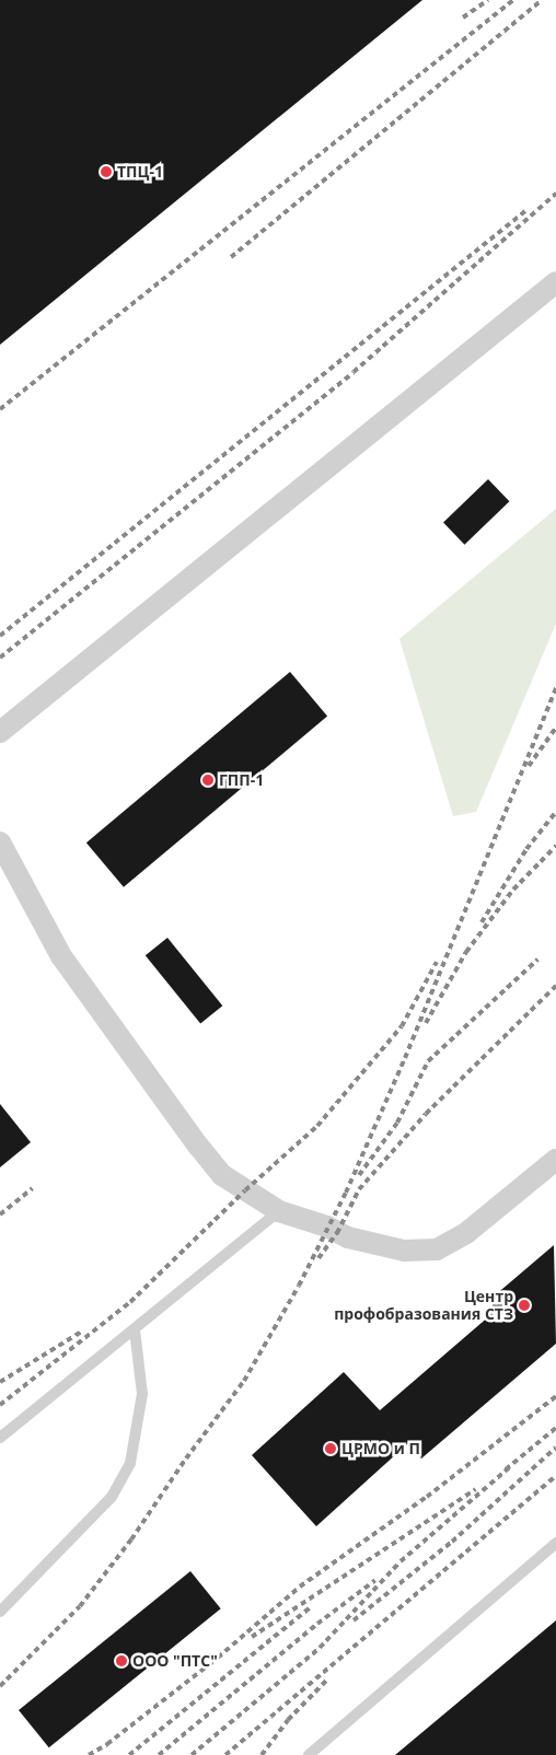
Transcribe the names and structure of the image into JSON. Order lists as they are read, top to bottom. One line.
{"places":["ТПЦ-1","ГПП-1","Центр профобразования СТЗ","ЦРМО и П","ООО \"ПТС\""]}
